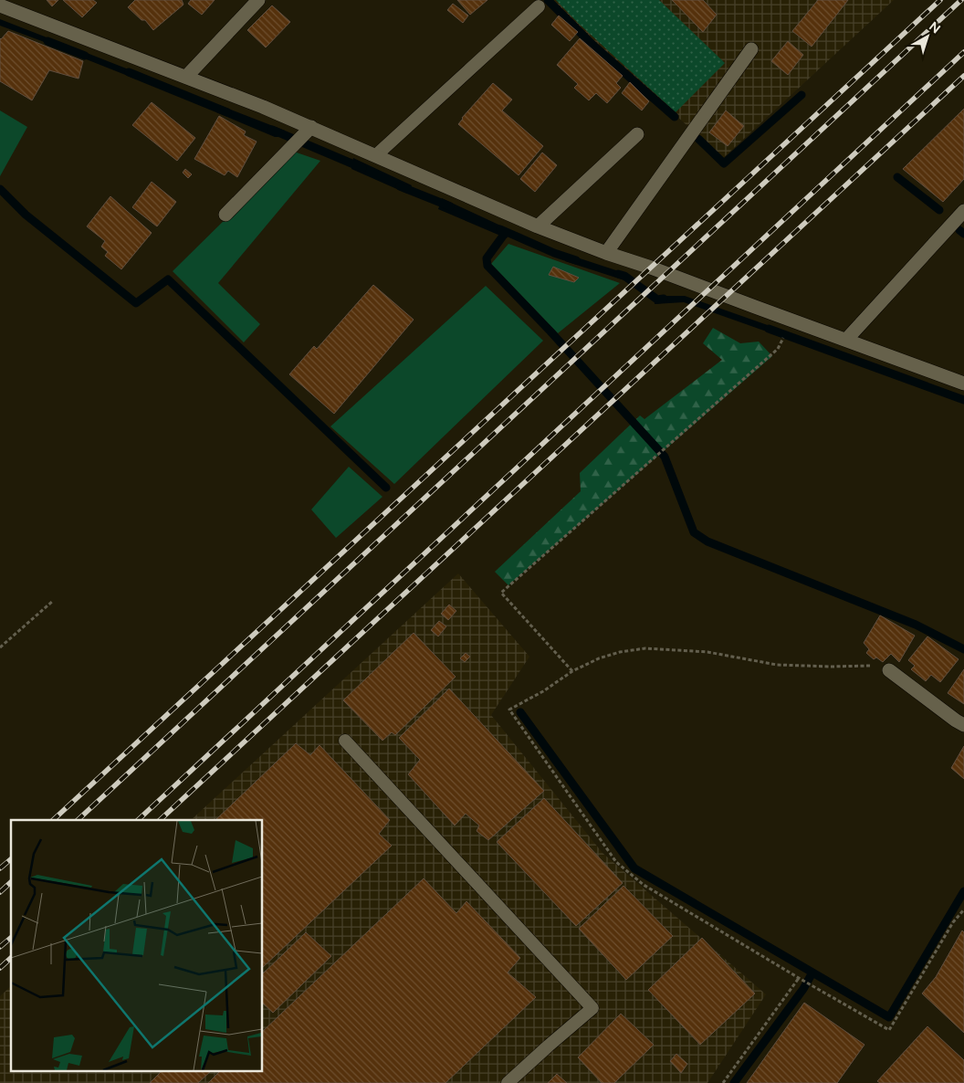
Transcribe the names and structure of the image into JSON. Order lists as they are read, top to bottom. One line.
{"north":"top right"}
